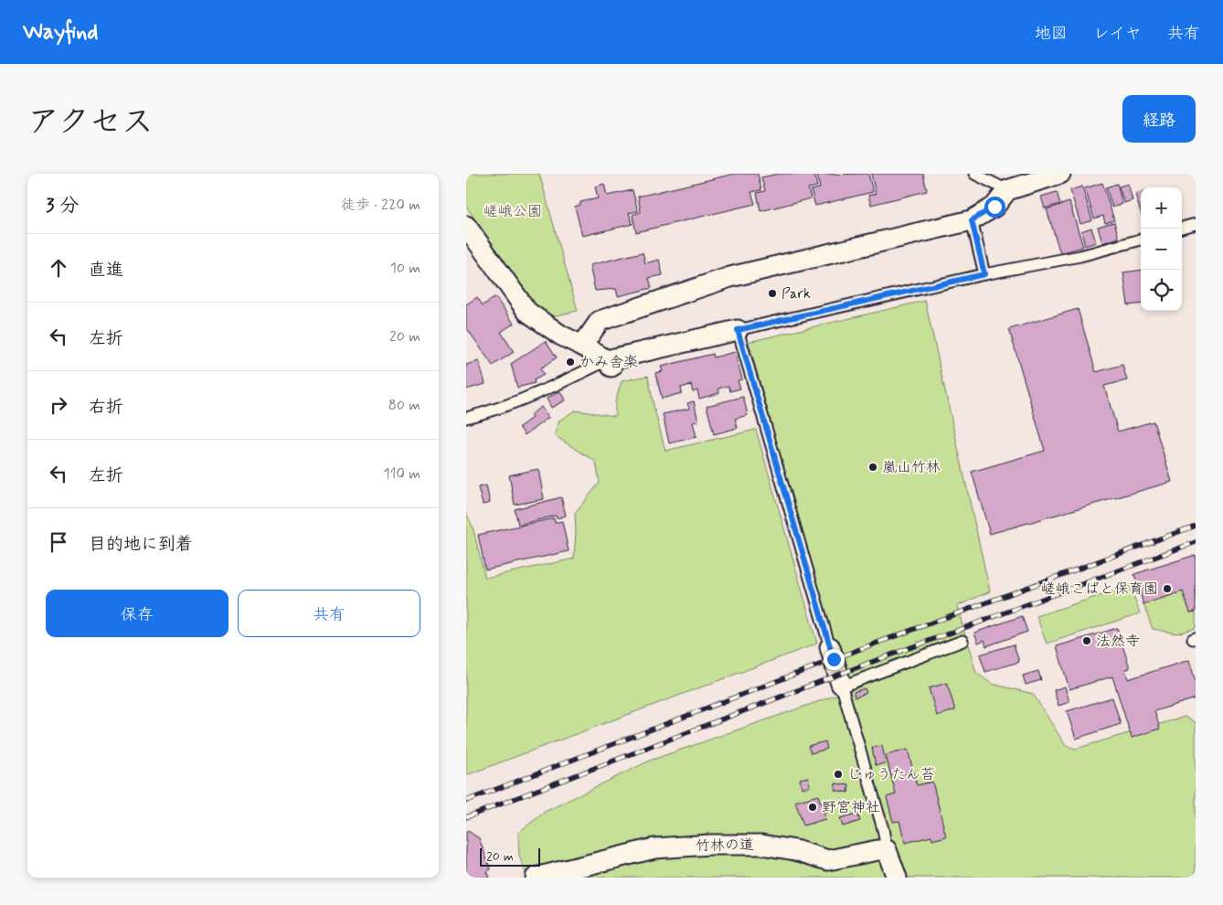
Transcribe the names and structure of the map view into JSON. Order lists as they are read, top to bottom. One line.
{"streets":{"street":["竹林の道"]},"parks":["嵯峨公園"],"places":["Park","かみ舎楽","嵐山竹林","嵯峨こばと保育園","法然寺","じゅうたん苔","野宮神社"],"scale_bar":"20 m","page":{"header":"Wayfind","nav":["地図","レイヤ","共有"],"title":"アクセス","buttons":["経路",["保存","共有"]],"heading":["3 分","徒歩 · 220 m"],"map_buttons":["+","−"],"list":[["直進","10 m"],["左折","20 m"],["右折","80 m"],["左折","110 m"],"目的地に到着"],"scale":"20 m"}}
